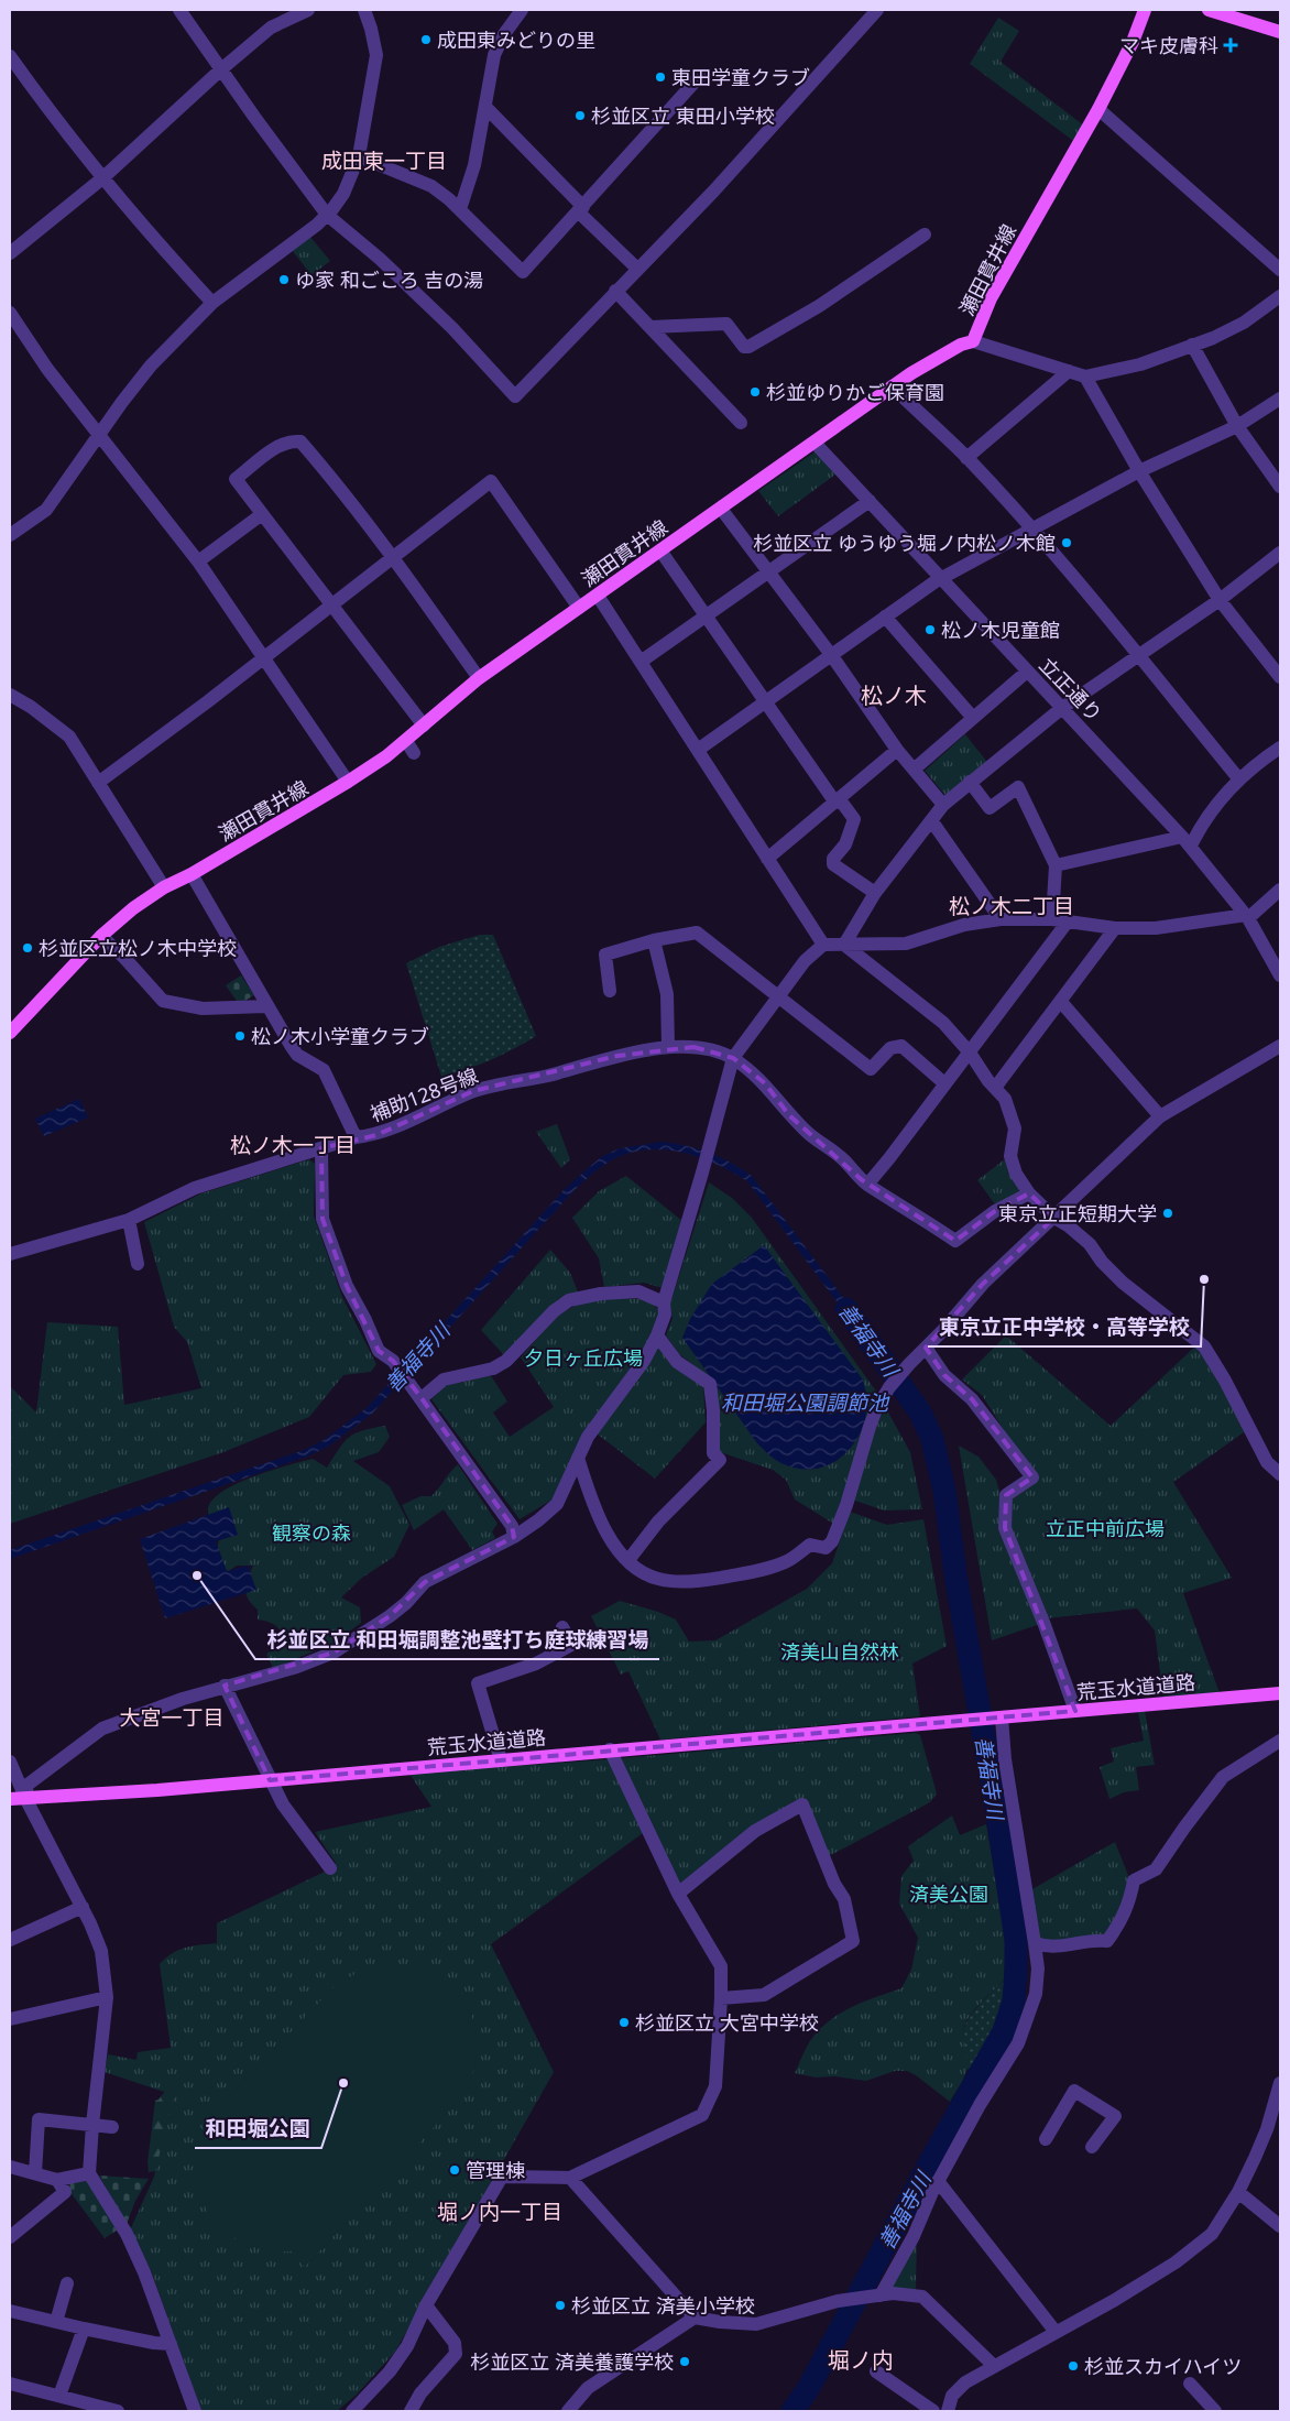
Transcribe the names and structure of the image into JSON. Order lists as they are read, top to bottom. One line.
{"streets":{"main road":["瀬田貫井線","荒玉水道道路"],"street":["立正通り","補助128号線"]},"crossings":[["瀬田貫井線","立正通り"]],"districts":["成田東一丁目","松ノ木","松ノ木二丁目","松ノ木一丁目","大宮一丁目","堀ノ内一丁目","堀ノ内"],"water":["善福寺川","和田堀公園調節池"],"parks":["夕日ヶ丘広場","立正中前広場","観察の森","済美山自然林","済美公園"],"places":{"other":["成田東みどりの里","東田学童クラブ","杉並区立 東田小学校","ゆ家 和ごころ 吉の湯","杉並ゆりかご保育園","杉並区立 ゆうゆう堀ノ内松ノ木館","松ノ木児童館","杉並区立松ノ木中学校","松ノ木小学童クラブ","東京立正短期大学","東京立正中学校・高等学校","杉並区立 和田堀調整池壁打ち庭球練習場","杉並区立 大宮中学校","和田堀公園","管理棟","杉並区立 済美小学校","杉並区立 済美養護学校","杉並スカイハイツ"],"health":["マキ皮膚科"]}}
